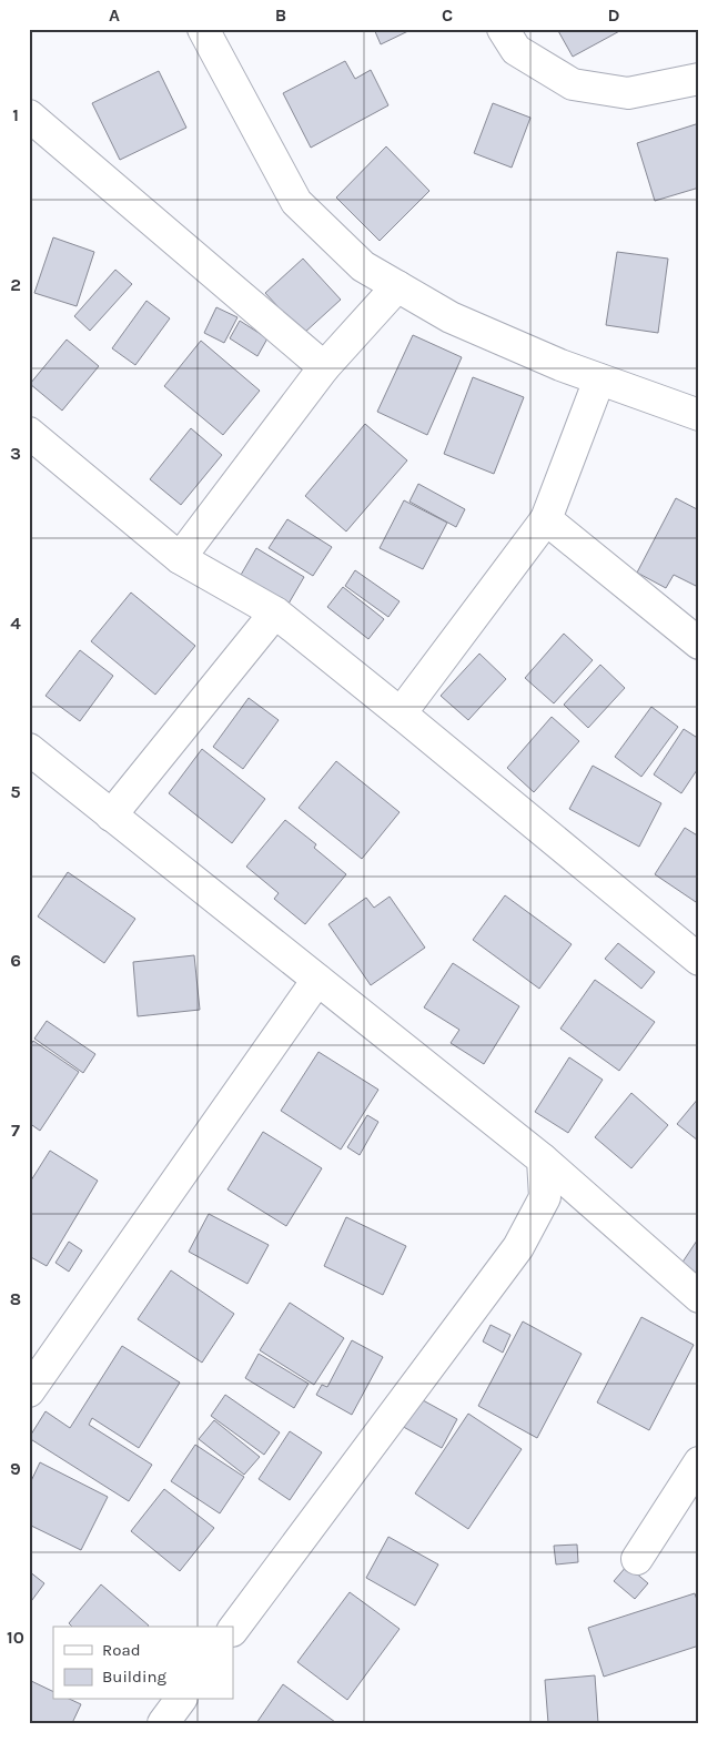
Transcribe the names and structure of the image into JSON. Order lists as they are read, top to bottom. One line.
{"legend":["Road","Building"],"grid":{"columns":["A","B","C","D"],"rows":["1","2","3","4","5","6","7","8","9","10"]}}
